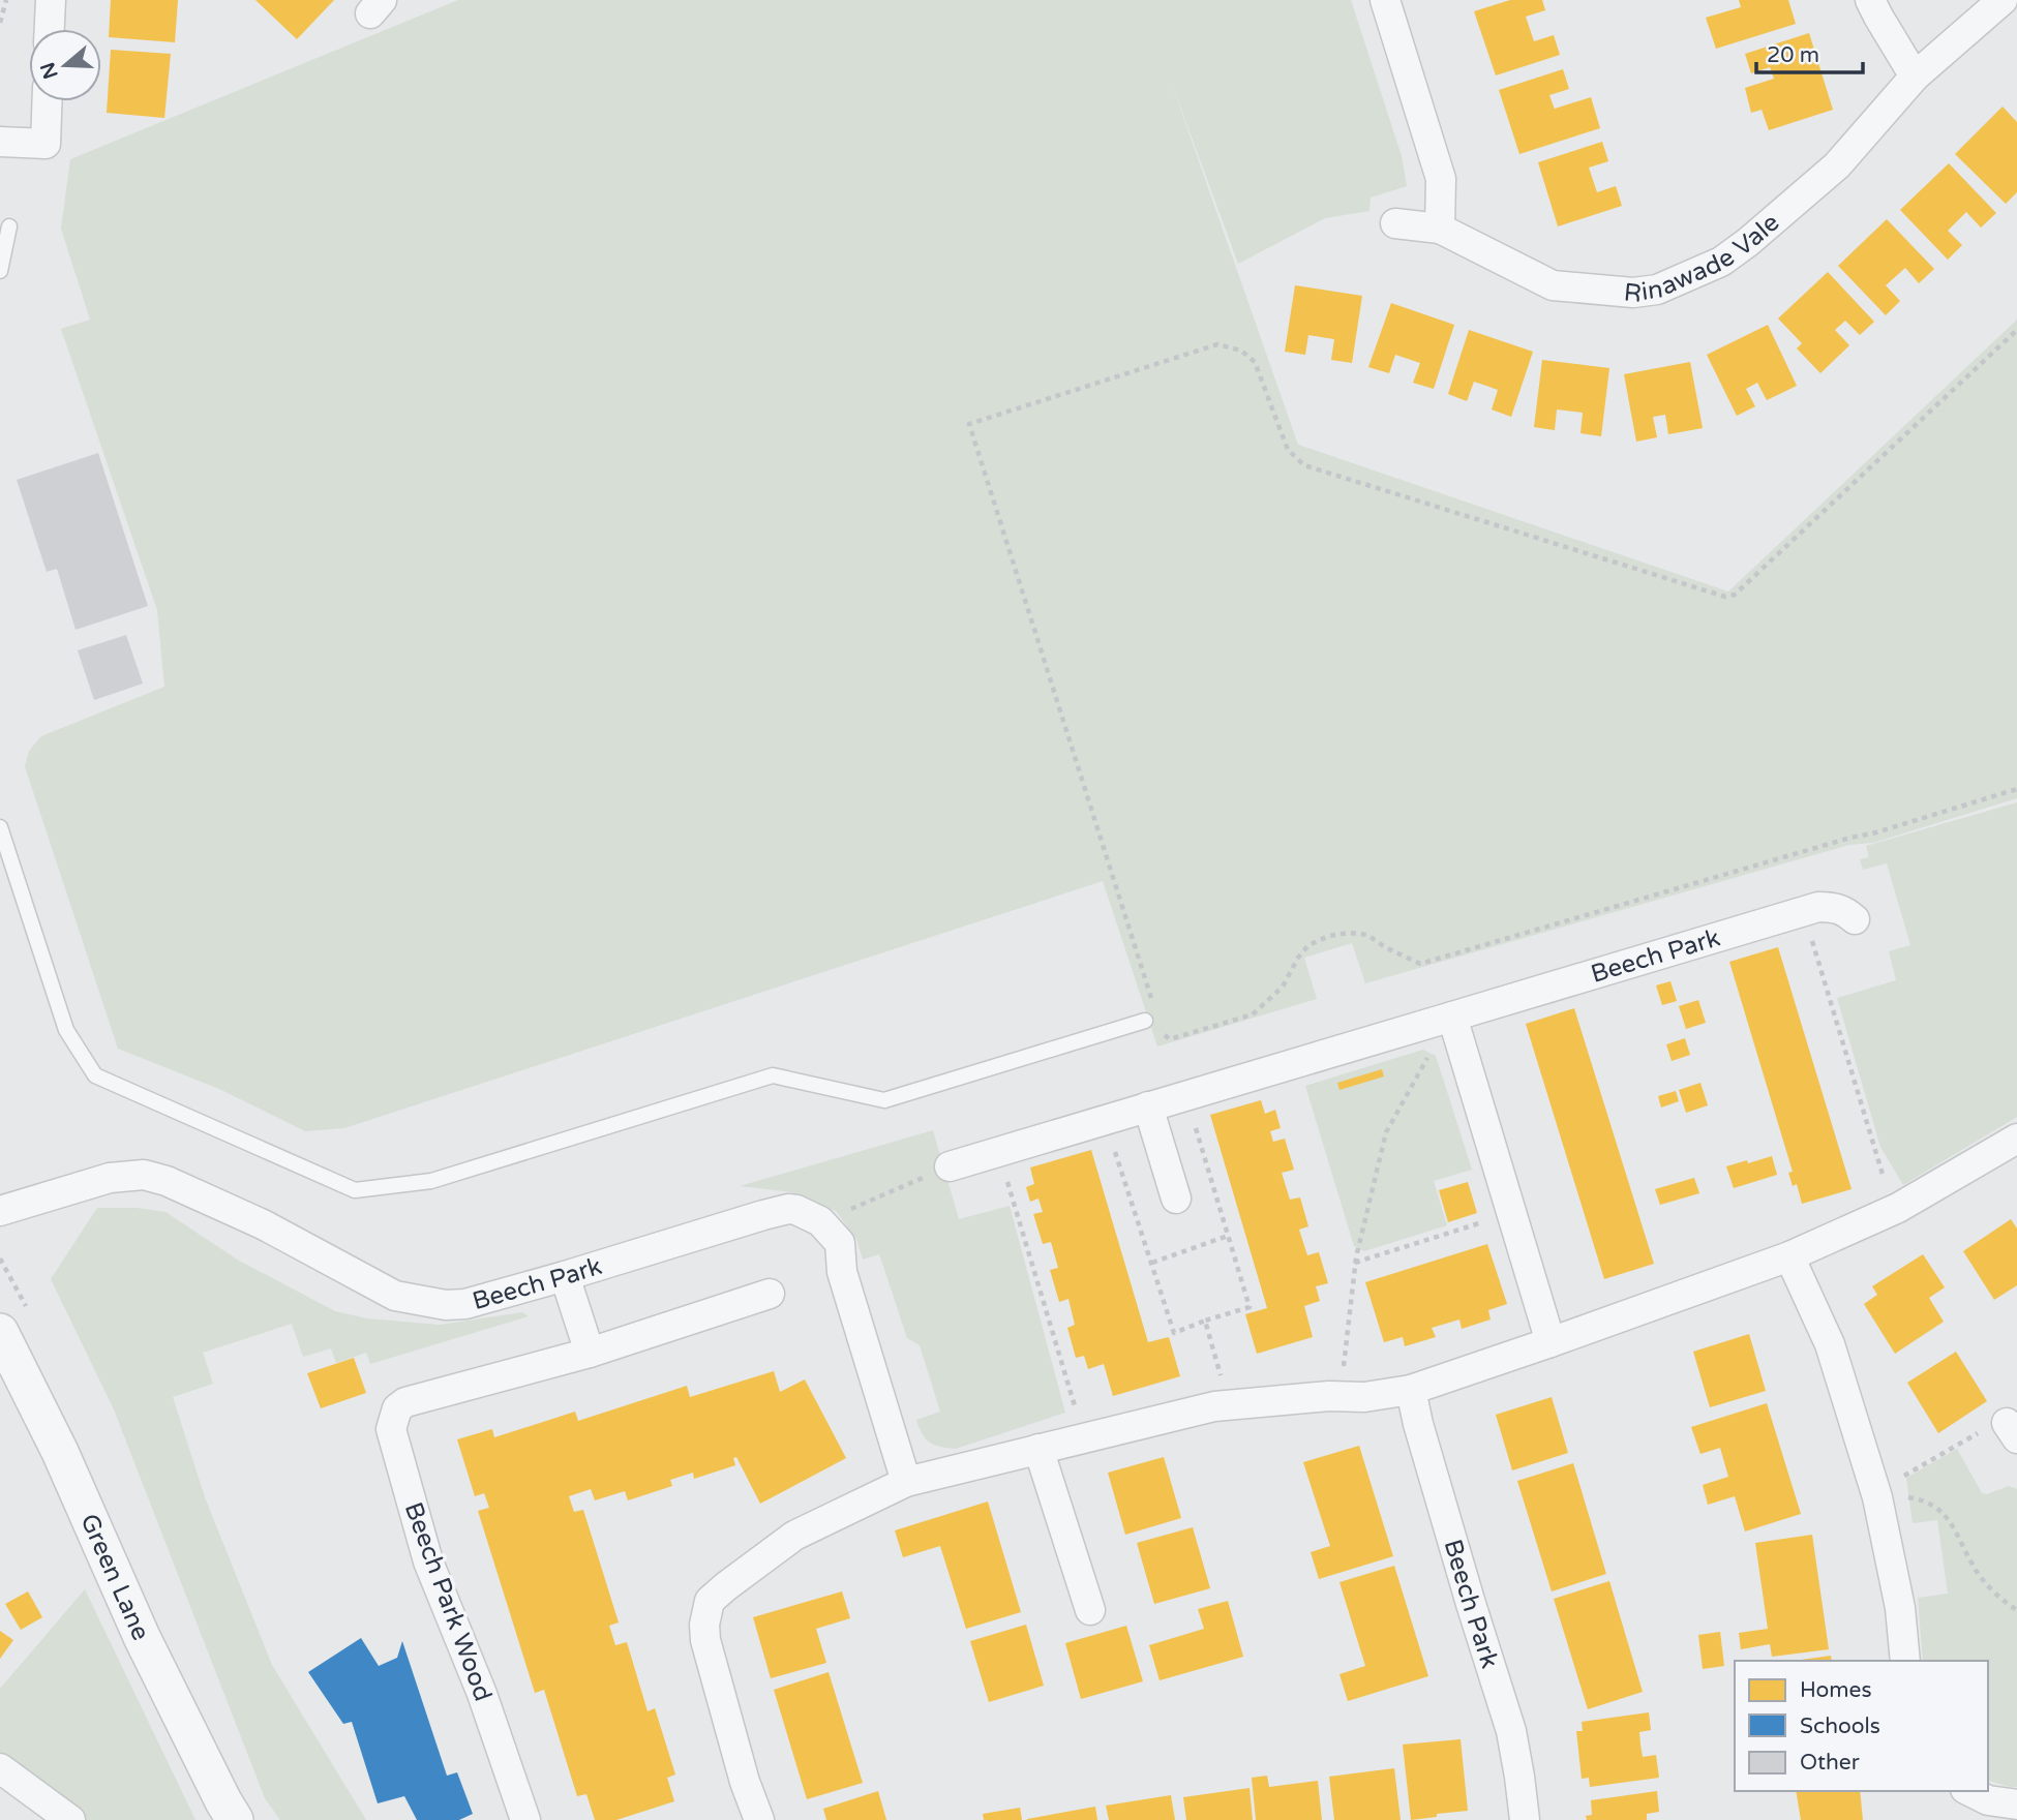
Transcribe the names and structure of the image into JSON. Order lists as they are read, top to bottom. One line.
{"streets":{"street":["Rinawade Vale","Beech Park","Green Lane","Beech Park Wood"]},"legend":["Homes","Schools","Other"],"scale_bar":"20 m","north":"left"}
